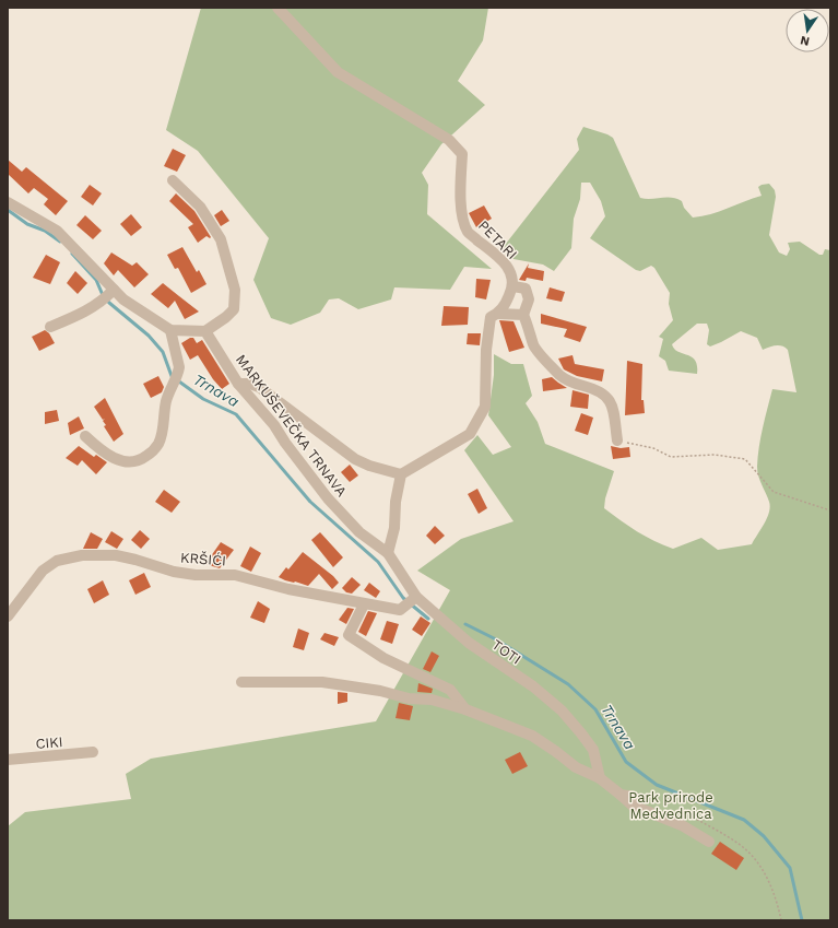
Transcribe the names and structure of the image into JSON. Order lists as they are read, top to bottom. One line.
{"streets":{"street":["PETARI","MARKUŠEVEČKA TRNAVA","KRŠIĆI","TOTI","CIKI"]},"crossings":[["MARKUŠEVEČKA TRNAVA","TOTI"],["KRŠIĆI","TOTI"]],"water":["Trnava"],"parks":["Park prirode Medvednica"],"north":"bottom"}
